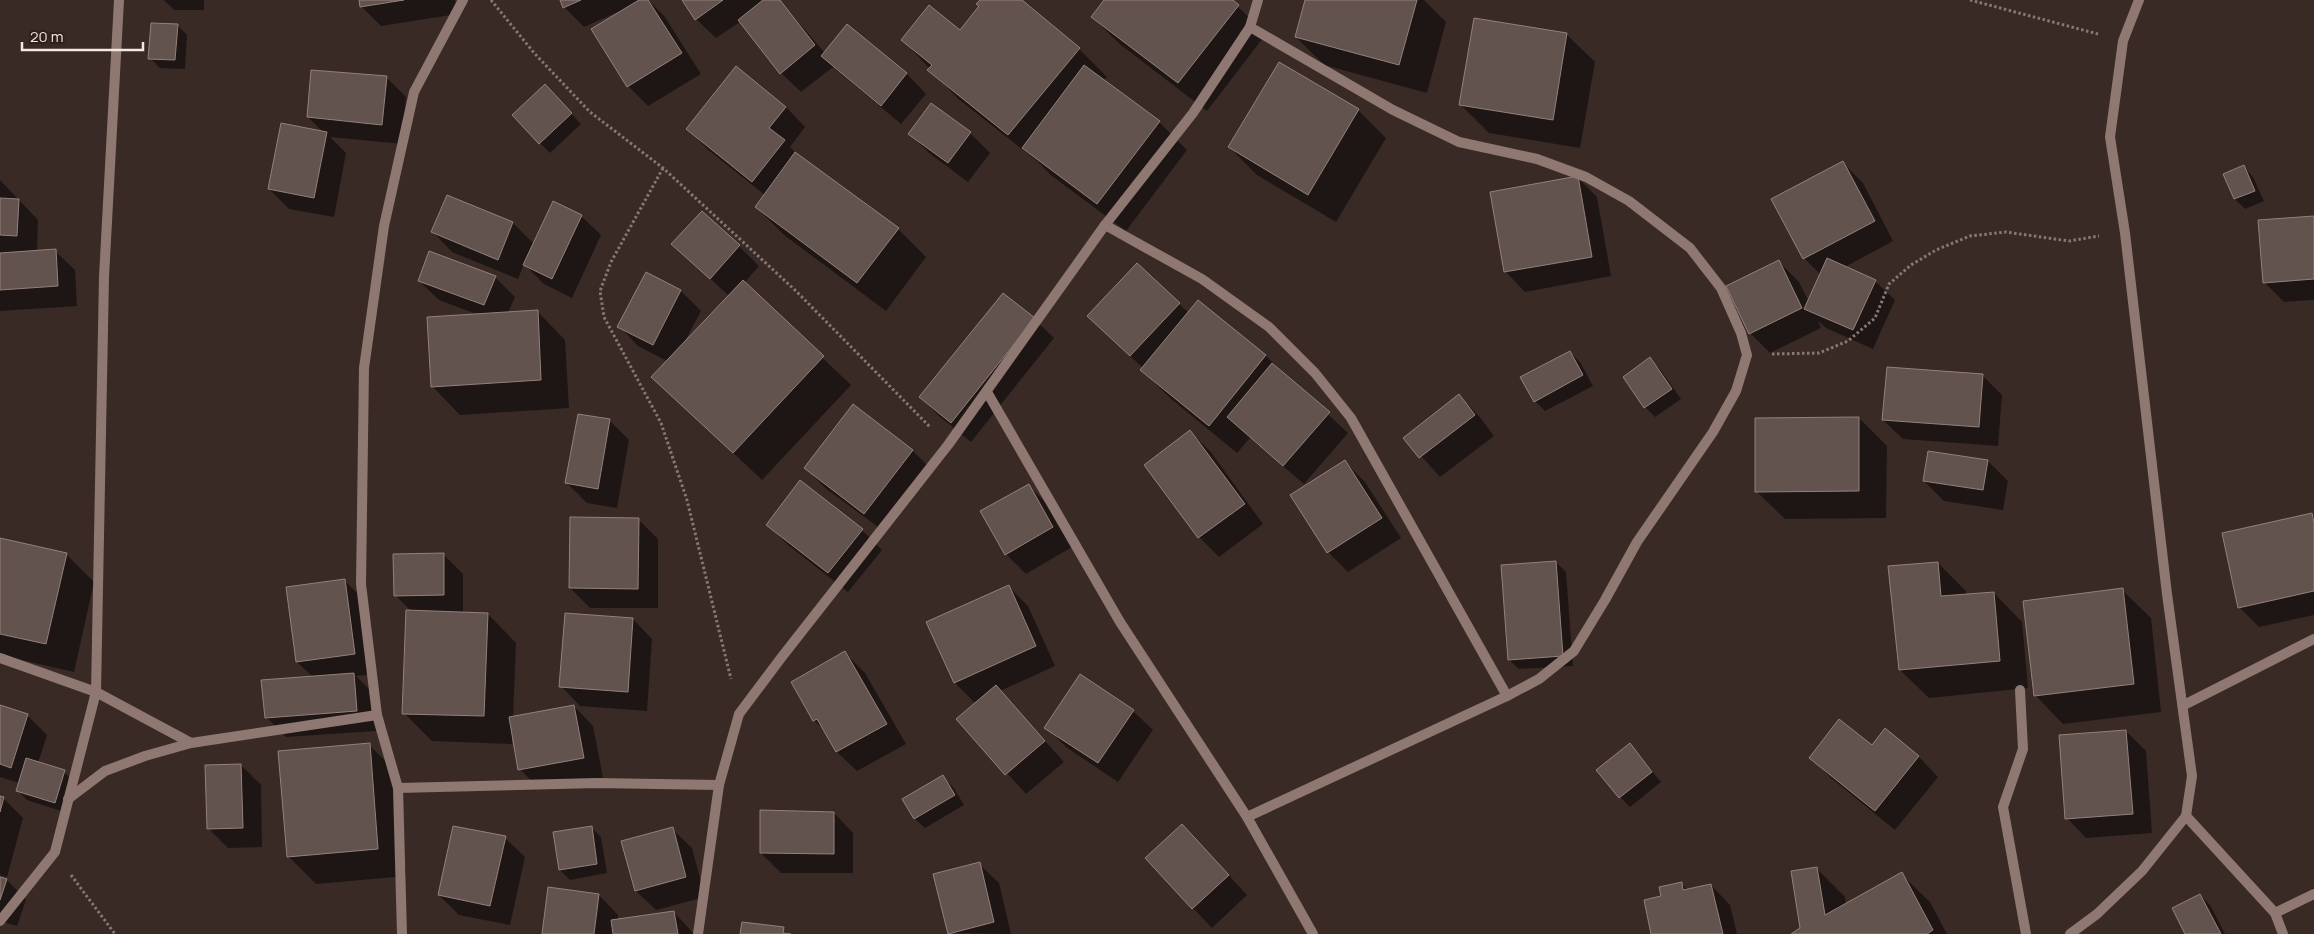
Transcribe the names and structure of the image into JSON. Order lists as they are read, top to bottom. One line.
{"scale_bar":"20 m"}
